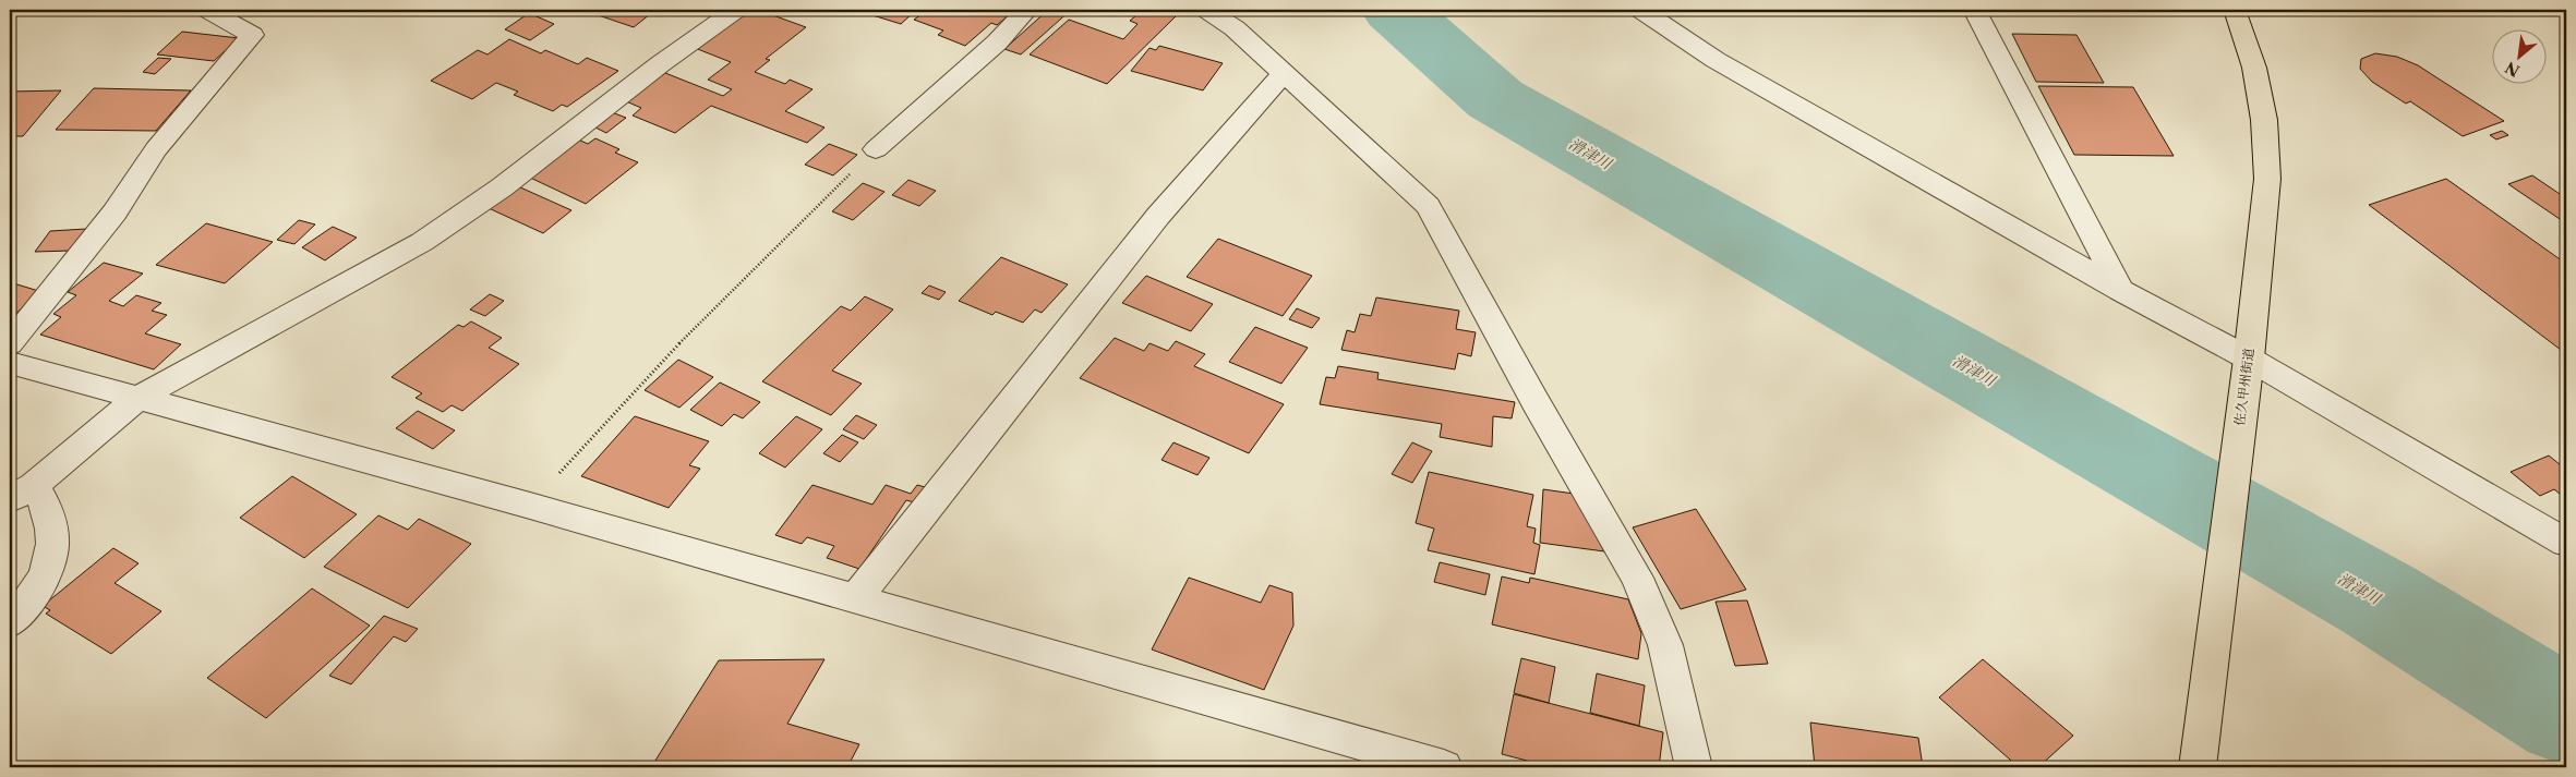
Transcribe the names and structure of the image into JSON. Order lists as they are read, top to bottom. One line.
{"streets":{"main road":["佐久甲州街道"]},"water":["滑津川"],"north":"bottom left"}
